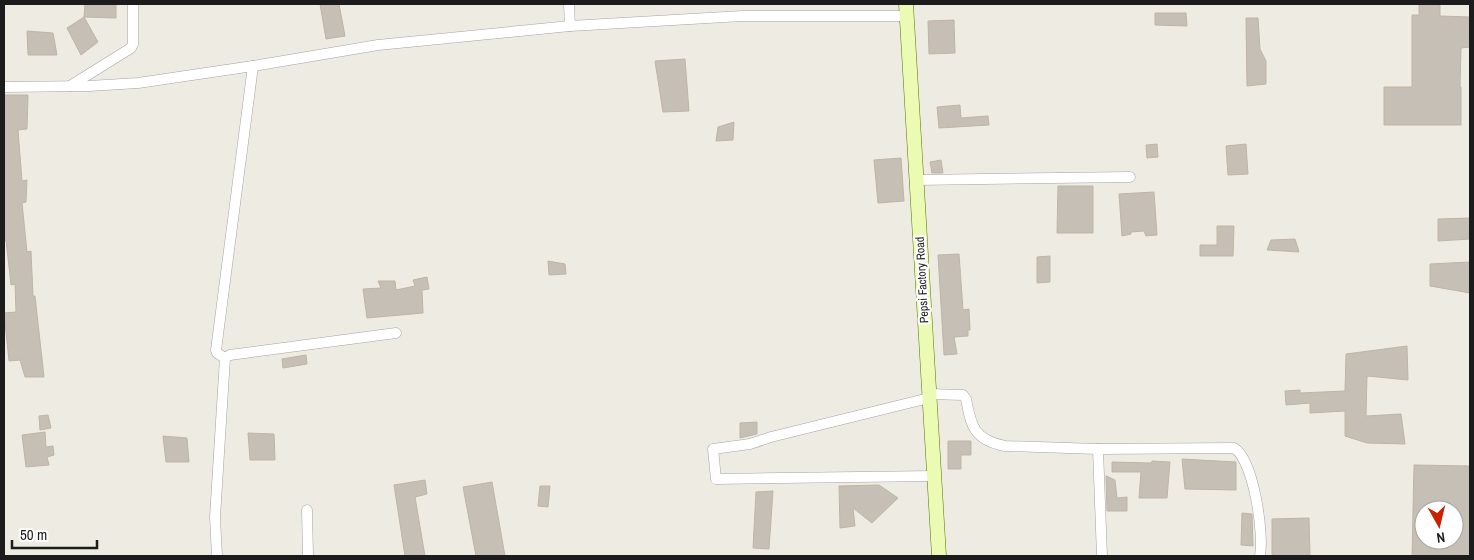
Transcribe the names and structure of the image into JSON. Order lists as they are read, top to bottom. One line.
{"streets":{"main road":["Pepsi Factory Road"]},"scale_bar":"50 m","north":"bottom"}
